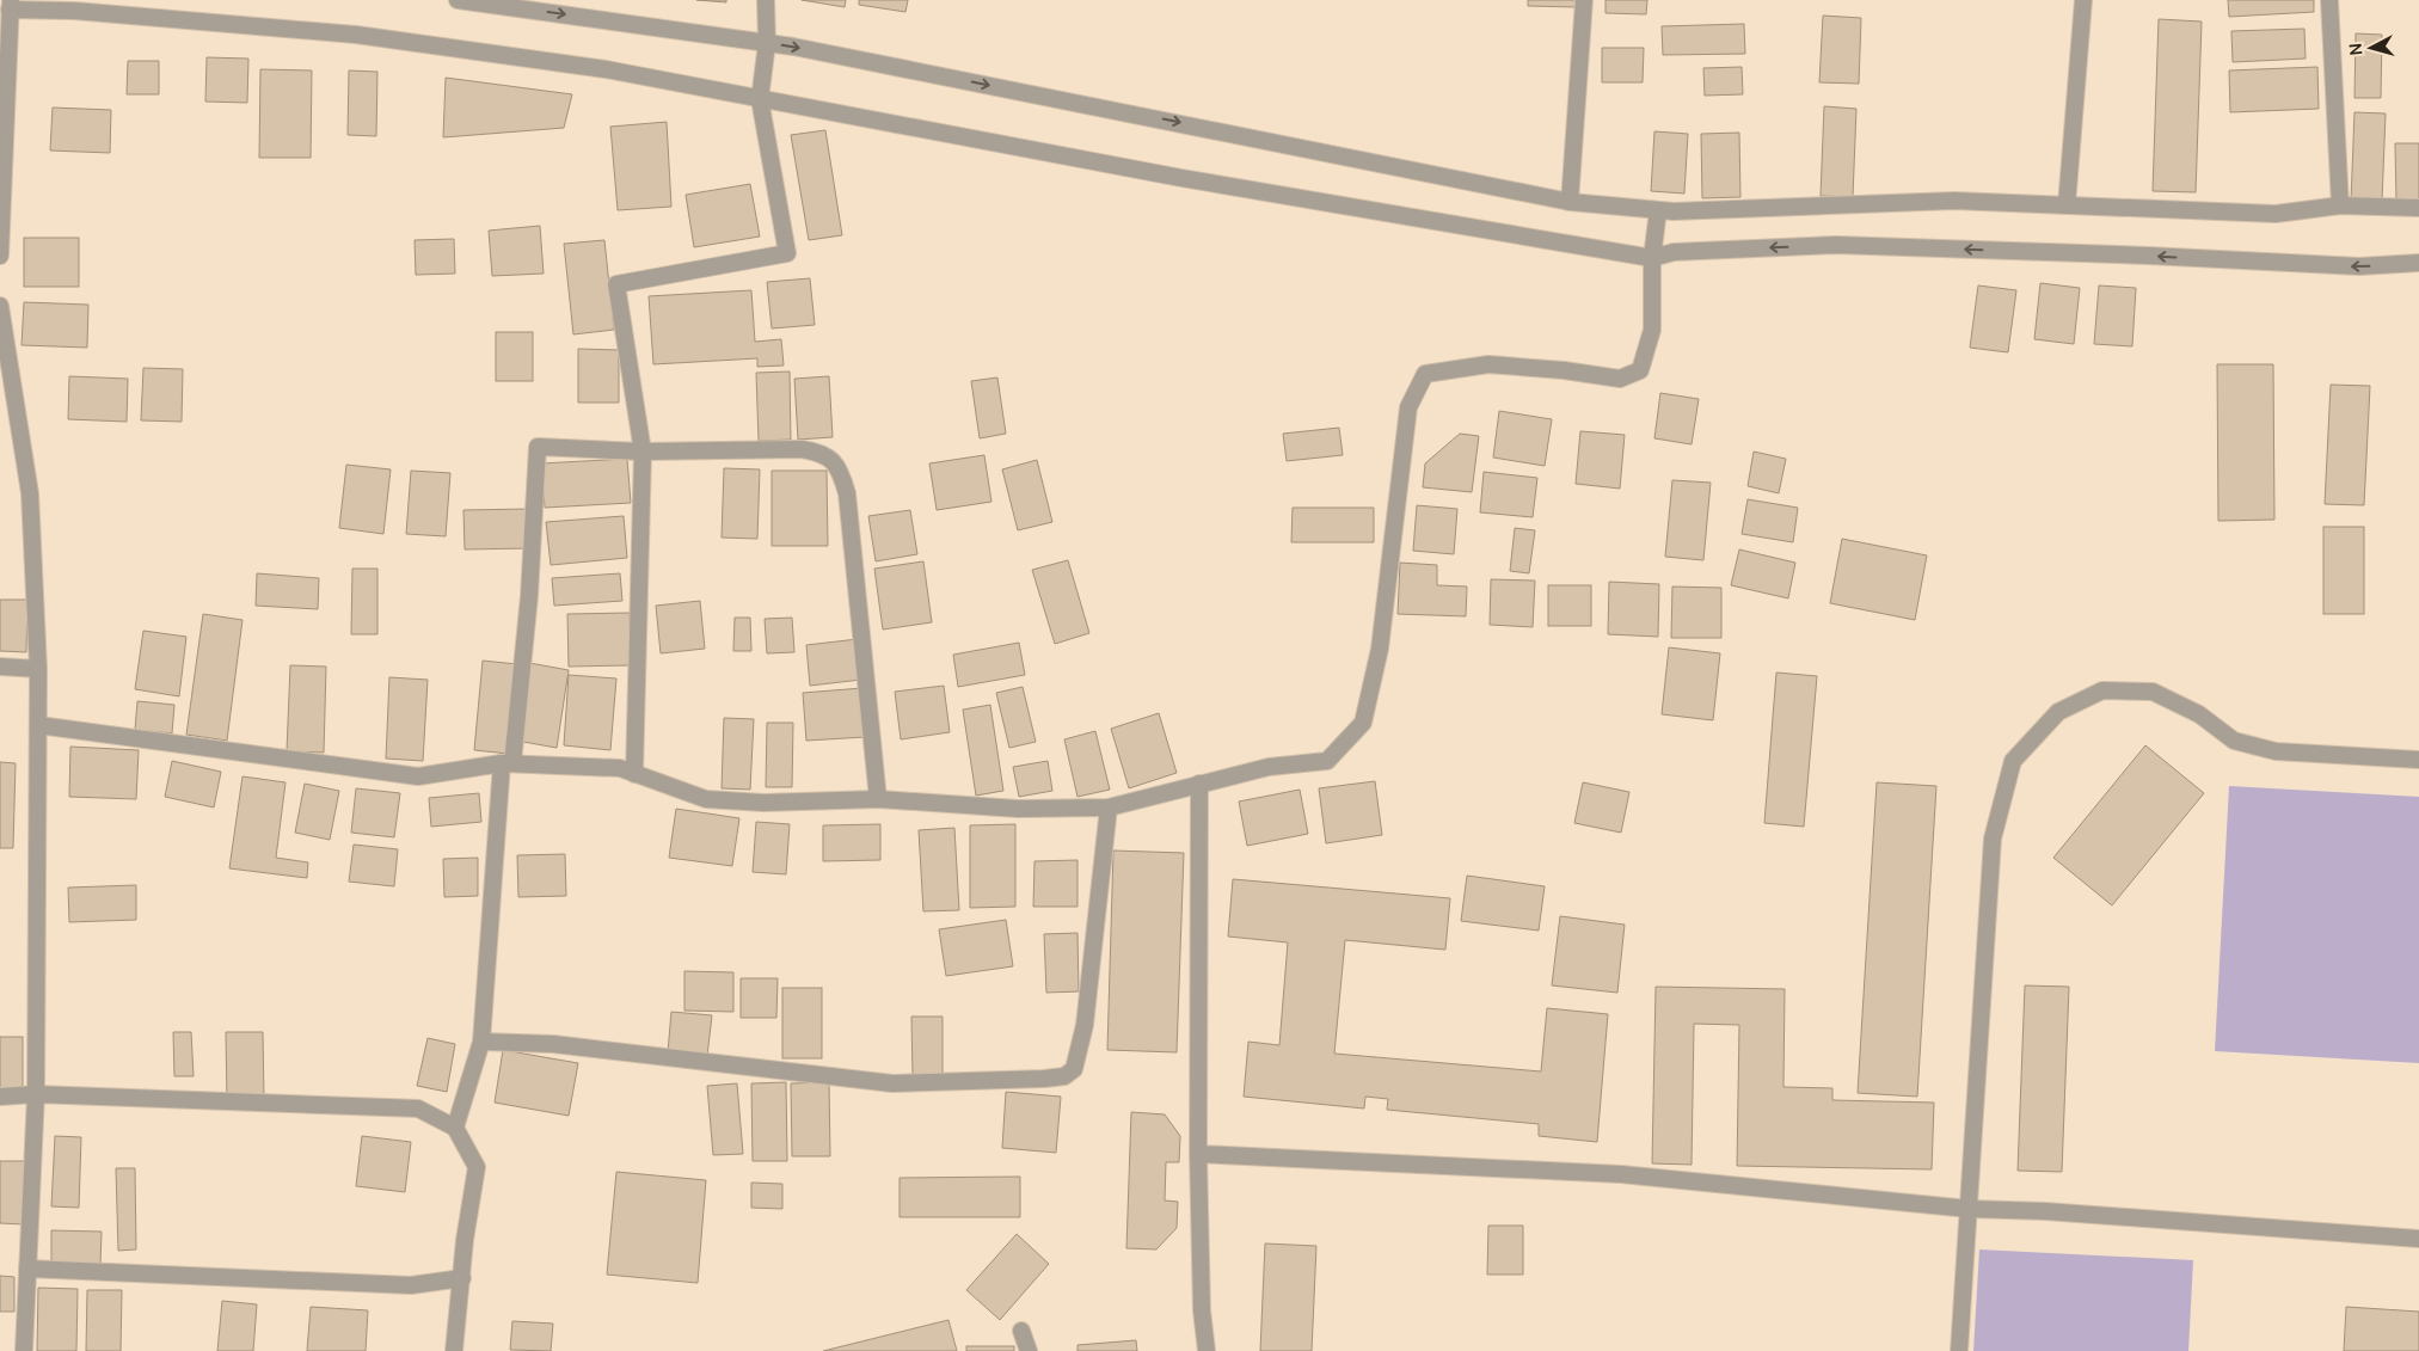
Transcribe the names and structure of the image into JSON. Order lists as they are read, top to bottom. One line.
{"north":"left"}
